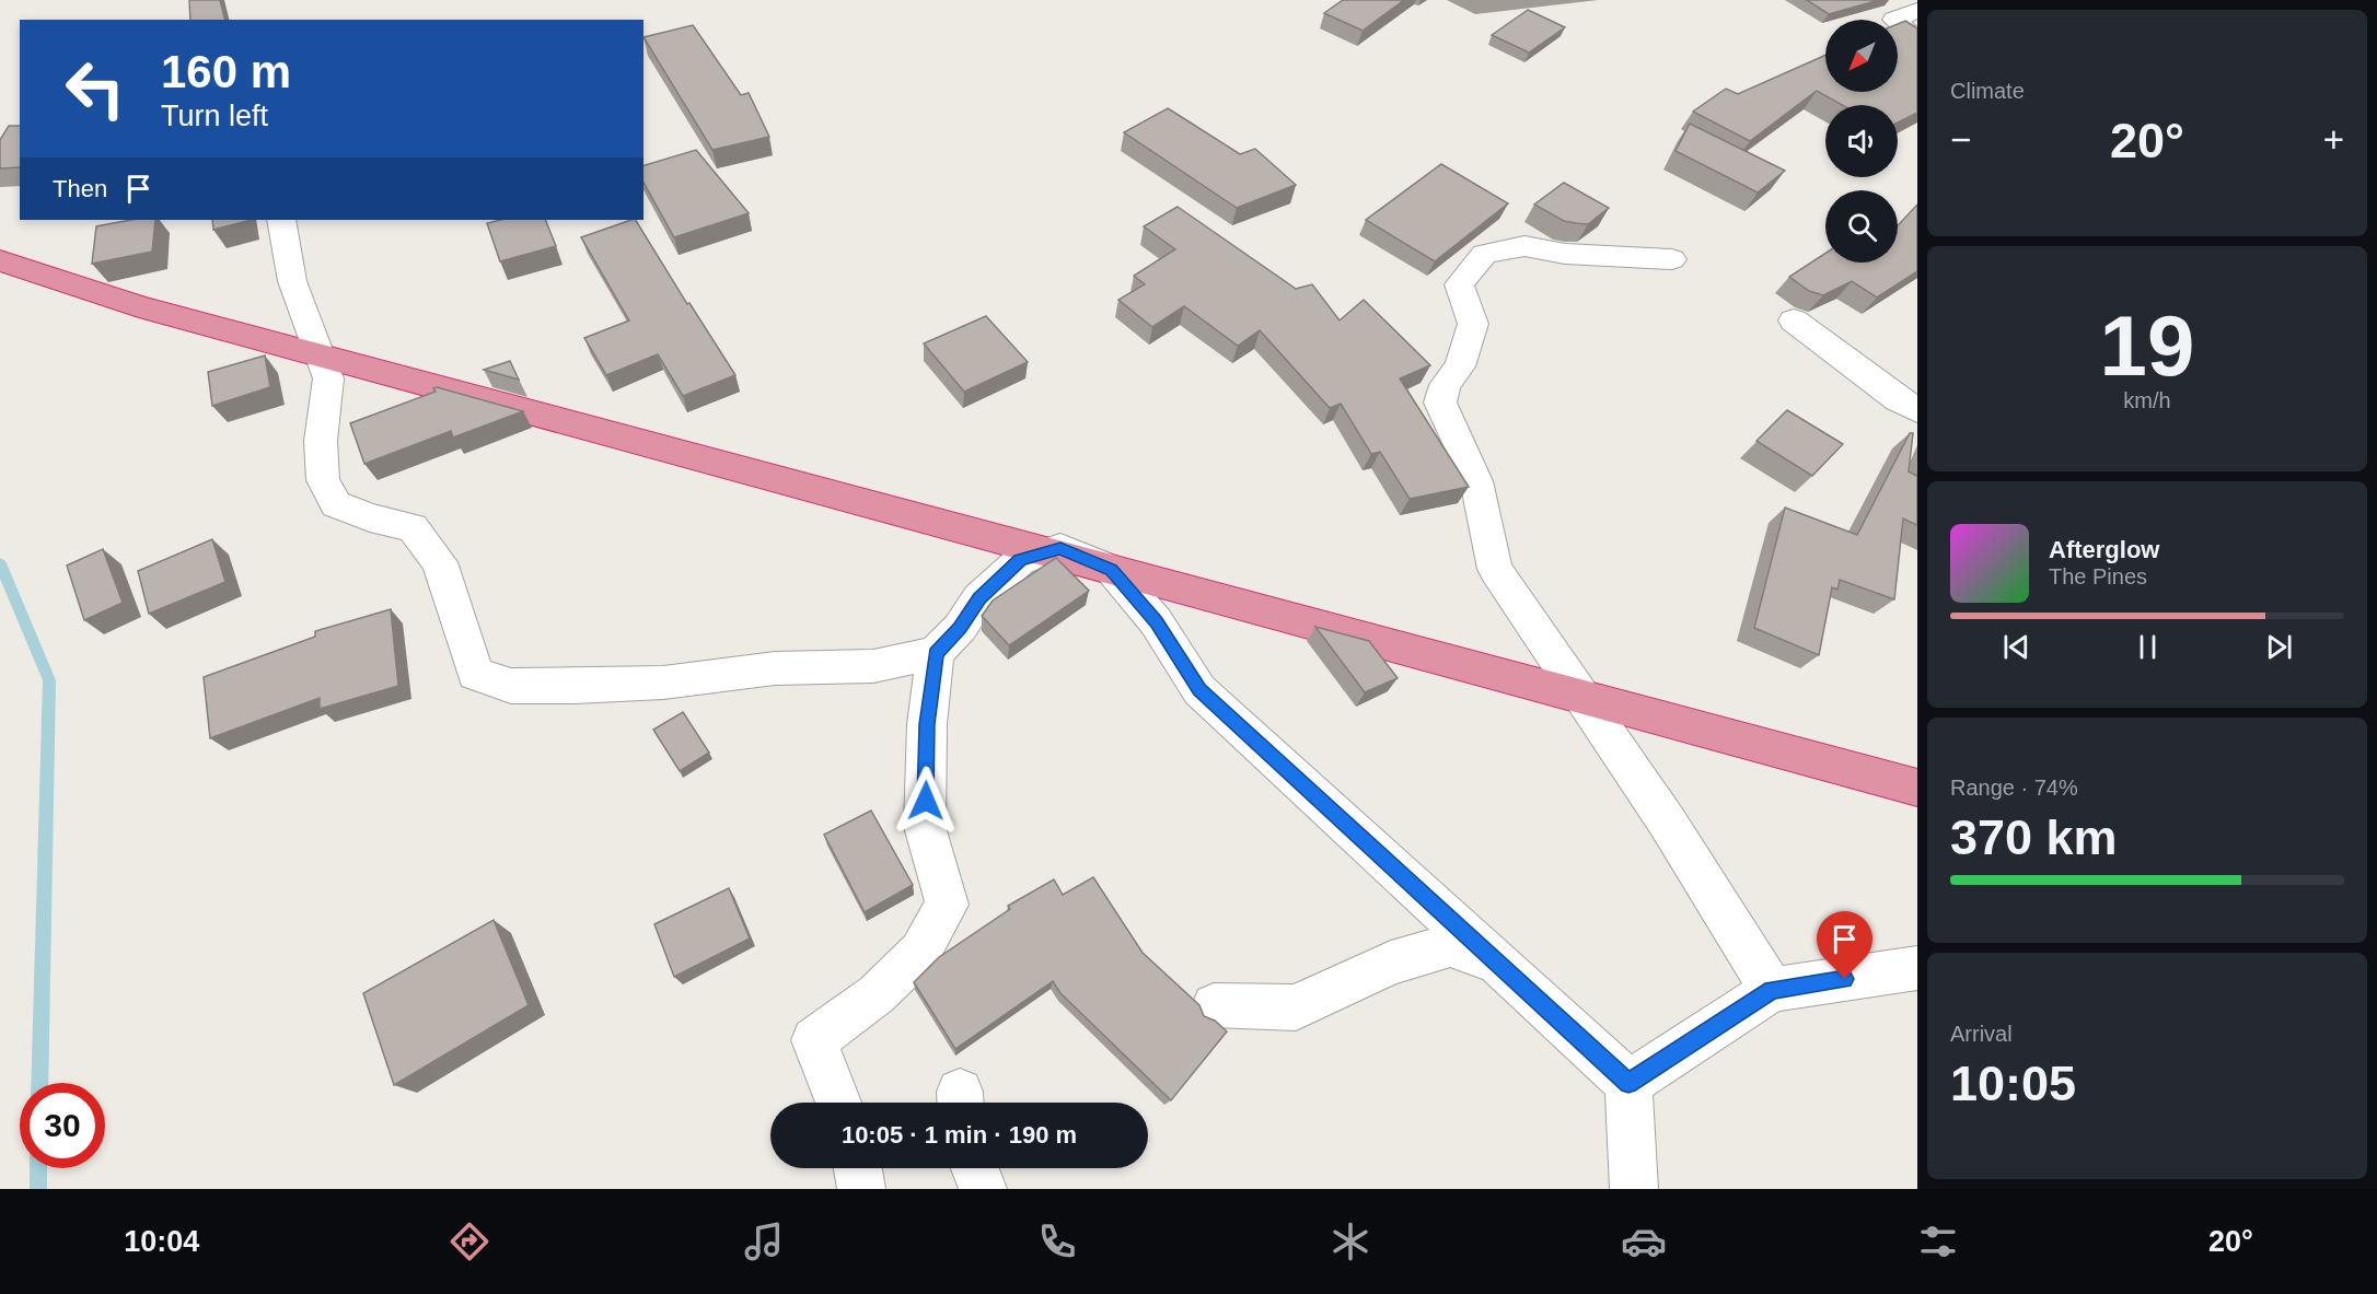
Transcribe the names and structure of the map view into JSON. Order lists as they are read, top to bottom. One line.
{"north":"bottom left","page":{"tile":["Climate",["19","km/h"],["Range · 74%","370 km"],["Arrival","10:05"]],"turn":["160 m","Turn left"],"heat":["−","20°","+"],"then":"Then","song":["Afterglow","The Pines"],"limit":"30","trip":"10:05 · 1 min · 190 m","tabs":["10:04","20°"]}}
